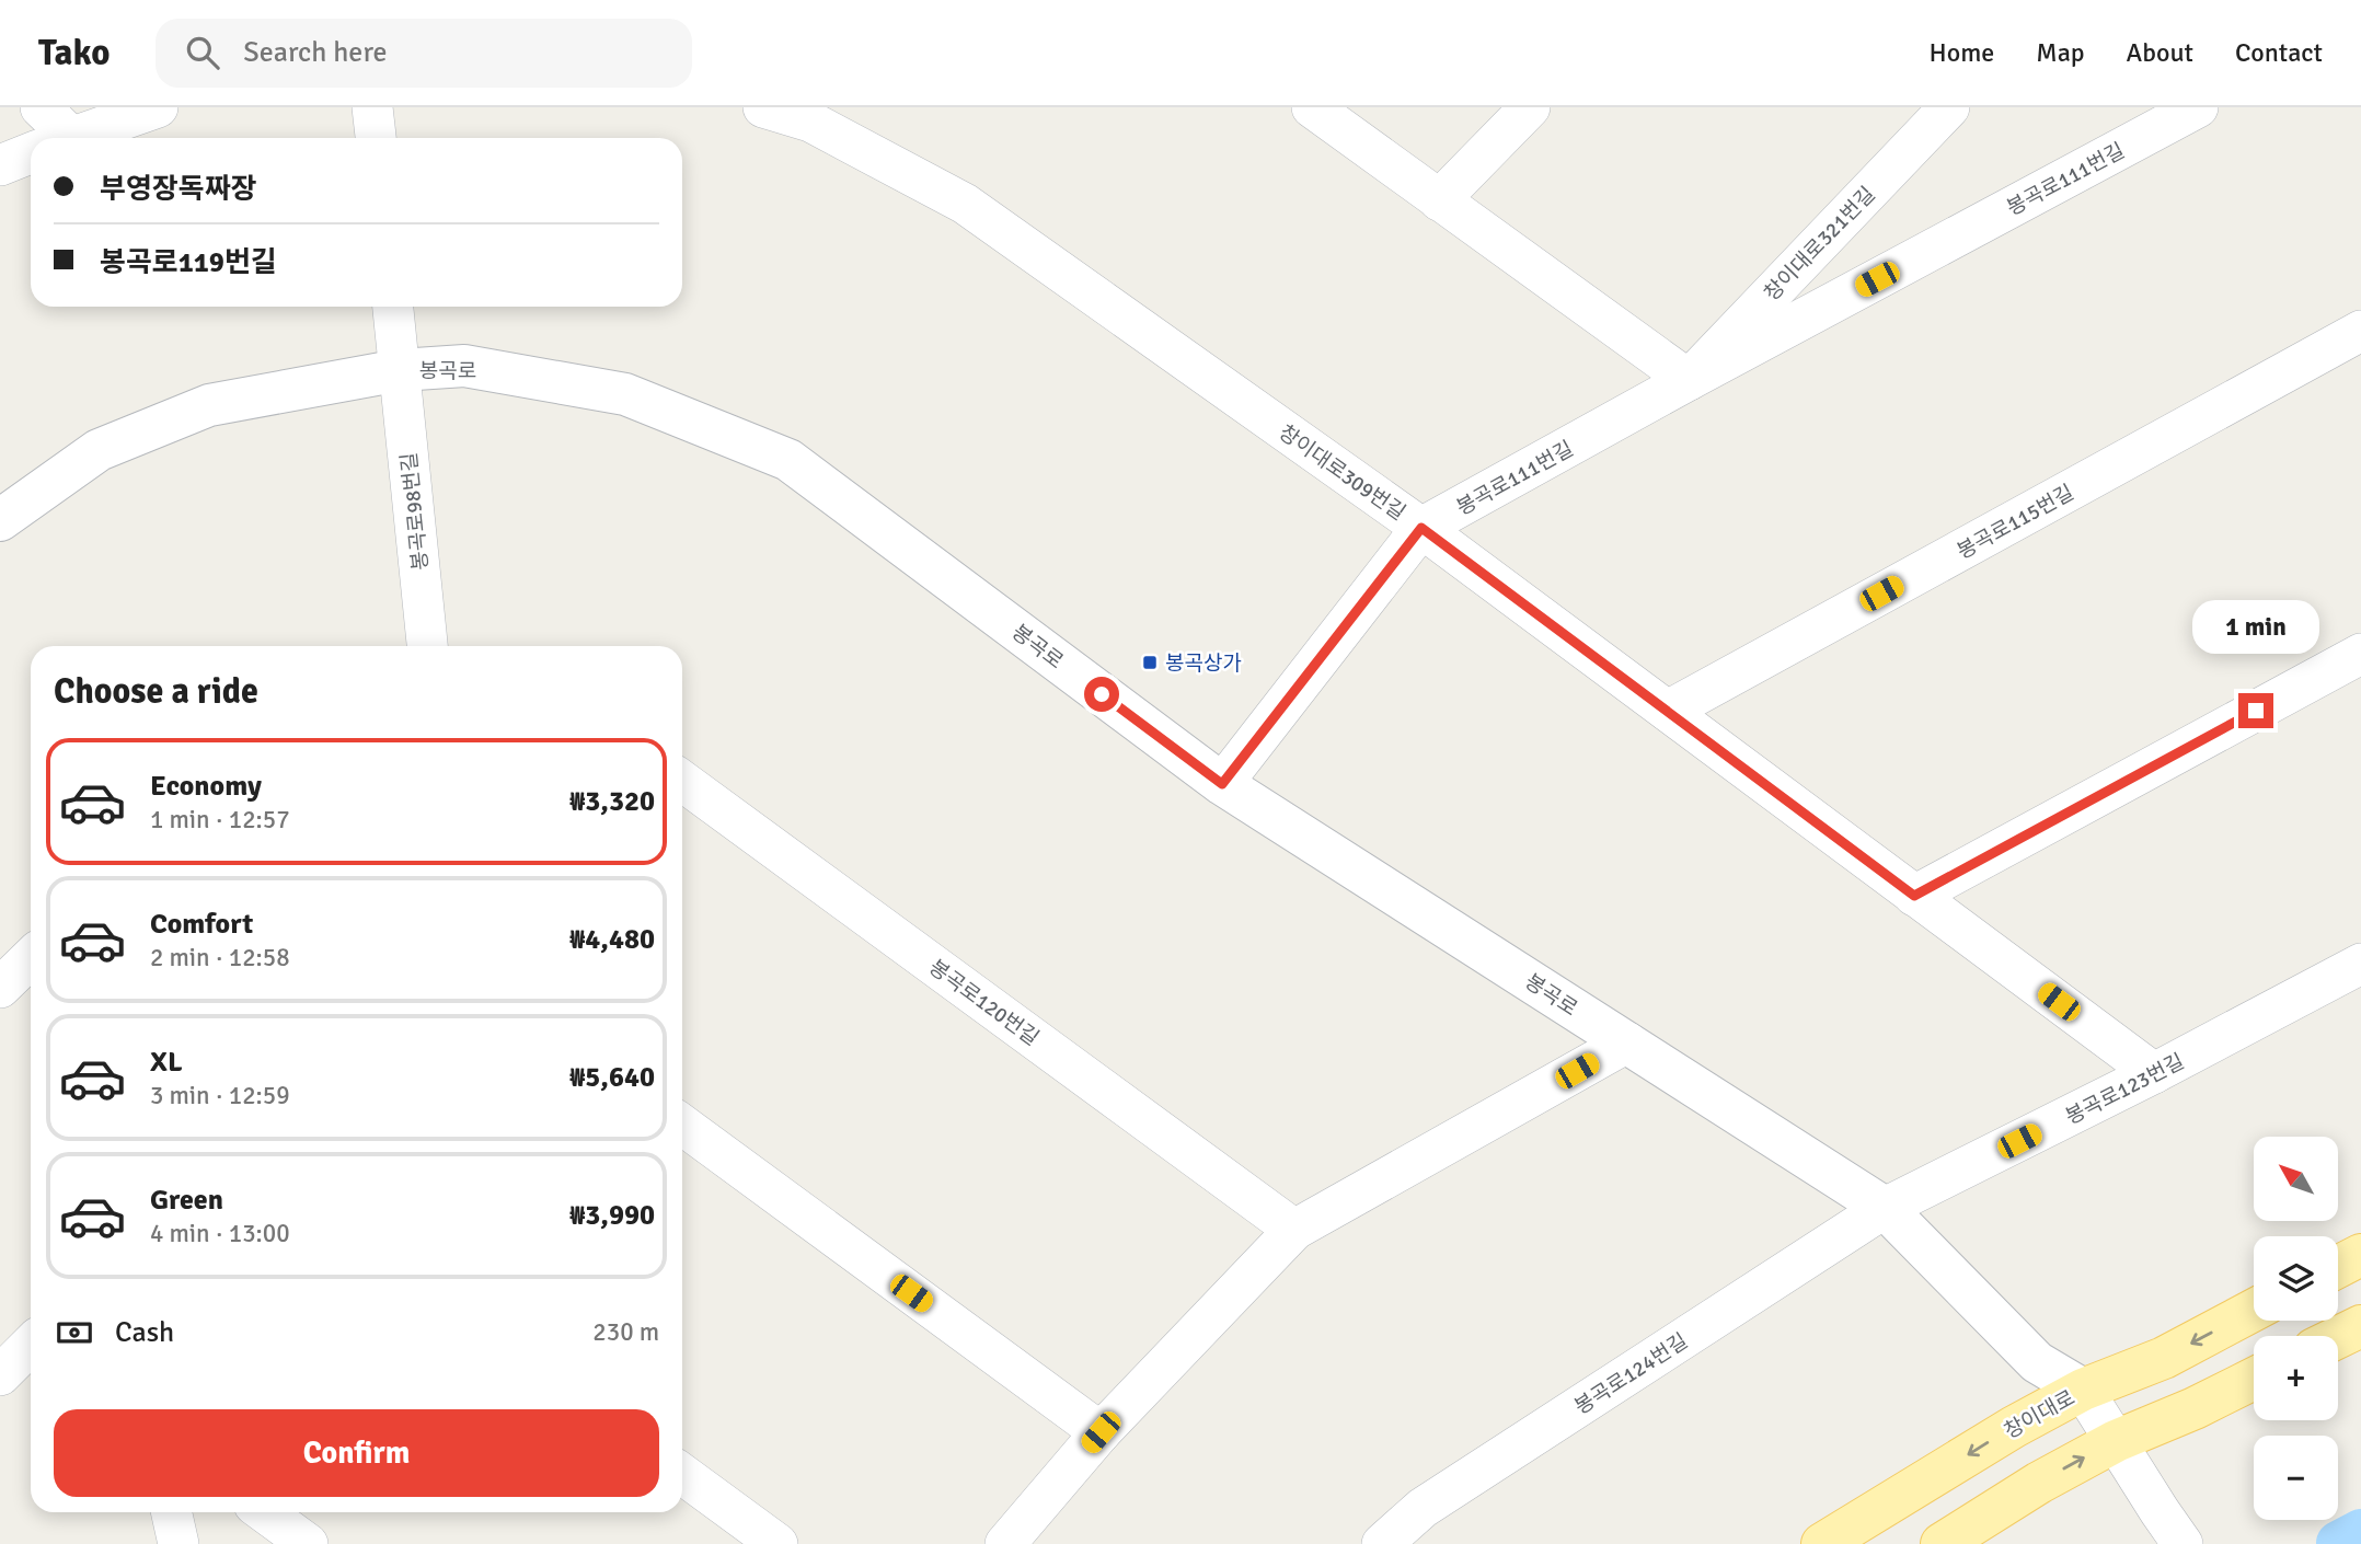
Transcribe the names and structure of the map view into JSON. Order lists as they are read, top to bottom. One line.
{"streets":{"main road":["창이대로"],"street":["봉곡로111번길","창이대로321번길","봉곡로","창이대로309번길","봉곡로98번길","봉곡로115번길","봉곡로120번길","봉곡로123번길","봉곡로124번길"]},"crossings":[["봉곡로111번길","창이대로321번길"],["봉곡로111번길","봉곡로"],["봉곡로111번길","창이대로309번길"],["봉곡로","봉곡로98번길"],["봉곡로","봉곡로123번길"],["봉곡로","봉곡로124번길"],["봉곡로","창이대로"],["창이대로309번길","봉곡로115번길"],["창이대로309번길","봉곡로123번길"],["봉곡로123번길","봉곡로124번길"]],"places":{"transit":["봉곡상가"]},"north":"top left","page":{"header":"Tako","search":"Search here","nav":["Home","Map","About","Contact"],"banner":["부영장독짜장","봉곡로119번길"],"bubble":"1 min","heading":"Choose a ride","list":[{"name":"Economy","note":"1 min · 12:57","value":"₩3,320"},{"name":"Comfort","note":"2 min · 12:58","value":"₩4,480"},{"name":"XL","note":"3 min · 12:59","value":"₩5,640"},{"name":"Green","note":"4 min · 13:00","value":"₩3,990"}],"map_buttons":["+","−"],"pay":["Cash","230 m"],"buttons":"Confirm"}}
